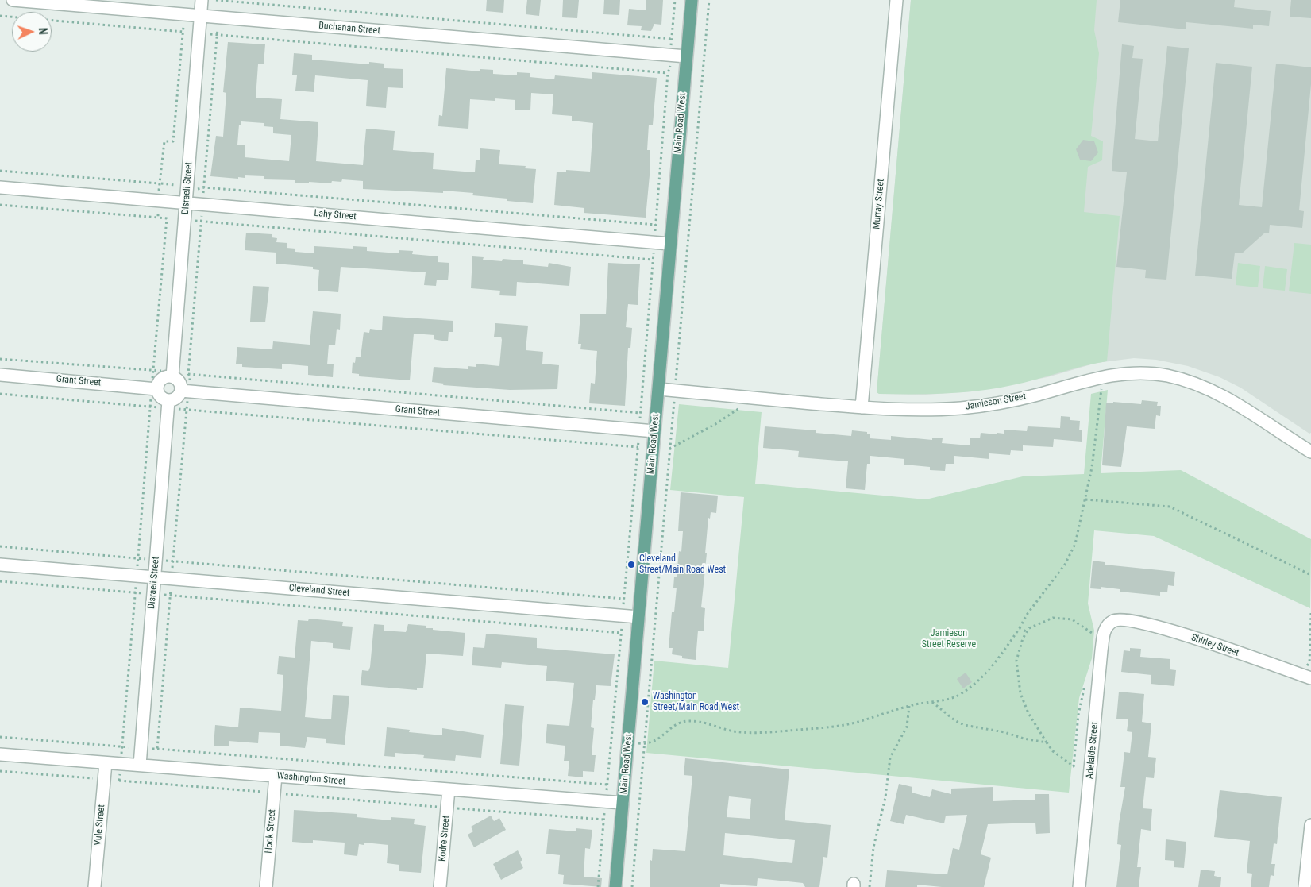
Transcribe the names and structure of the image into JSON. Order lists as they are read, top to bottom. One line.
{"streets":{"main road":["Main Road West"],"street":["Buchanan Street","Disraeli Street","Murray Street","Lahy Street","Grant Street","Jamieson Street","Cleveland Street","Shirley Street","Adelaide Street","Washington Street","Vule Street","Hook Street","Kodre Street"]},"crossings":[["Buchanan Street","Main Road West"],["Buchanan Street","Disraeli Street"],["Main Road West","Lahy Street"],["Main Road West","Grant Street"],["Main Road West","Jamieson Street"],["Main Road West","Cleveland Street"],["Main Road West","Washington Street"],["Disraeli Street","Lahy Street"],["Disraeli Street","Grant Street"],["Disraeli Street","Cleveland Street"],["Disraeli Street","Washington Street"],["Murray Street","Jamieson Street"],["Shirley Street","Adelaide Street"],["Washington Street","Vule Street"],["Washington Street","Hook Street"],["Washington Street","Kodre Street"]],"parks":["Jamieson Street Reserve"],"places":["Cleveland Street/Main Road West","Washington Street/Main Road West"],"north":"right"}
